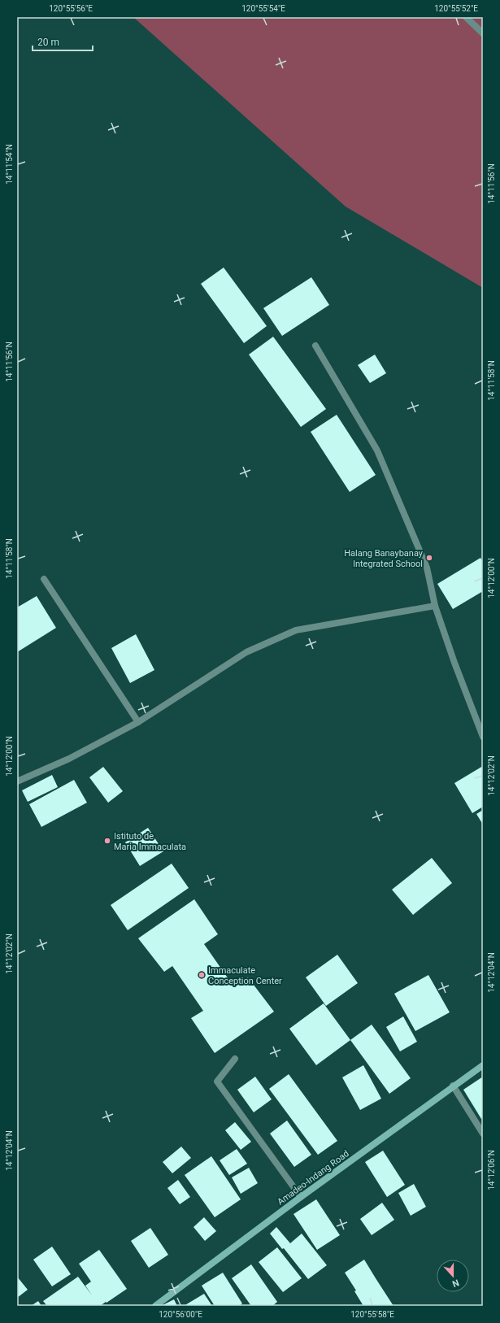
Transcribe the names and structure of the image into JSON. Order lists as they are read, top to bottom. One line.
{"streets":{"main road":["Amadeo-Indang Road"]},"places":["Halang Banaybanay Integrated School","Istituto de Maria Immaculata","Immaculate Conception Center"],"scale_bar":"20 m","north":"bottom","coordinates":["120°55'56\"E","120°55'54\"E","120°55'52\"E","14°11'54\"N","14°11'56\"N","14°11'58\"N","14°12'00\"N","14°12'02\"N","14°12'04\"N","14°12'06\"N","120°56'00\"E","120°55'58\"E"]}
